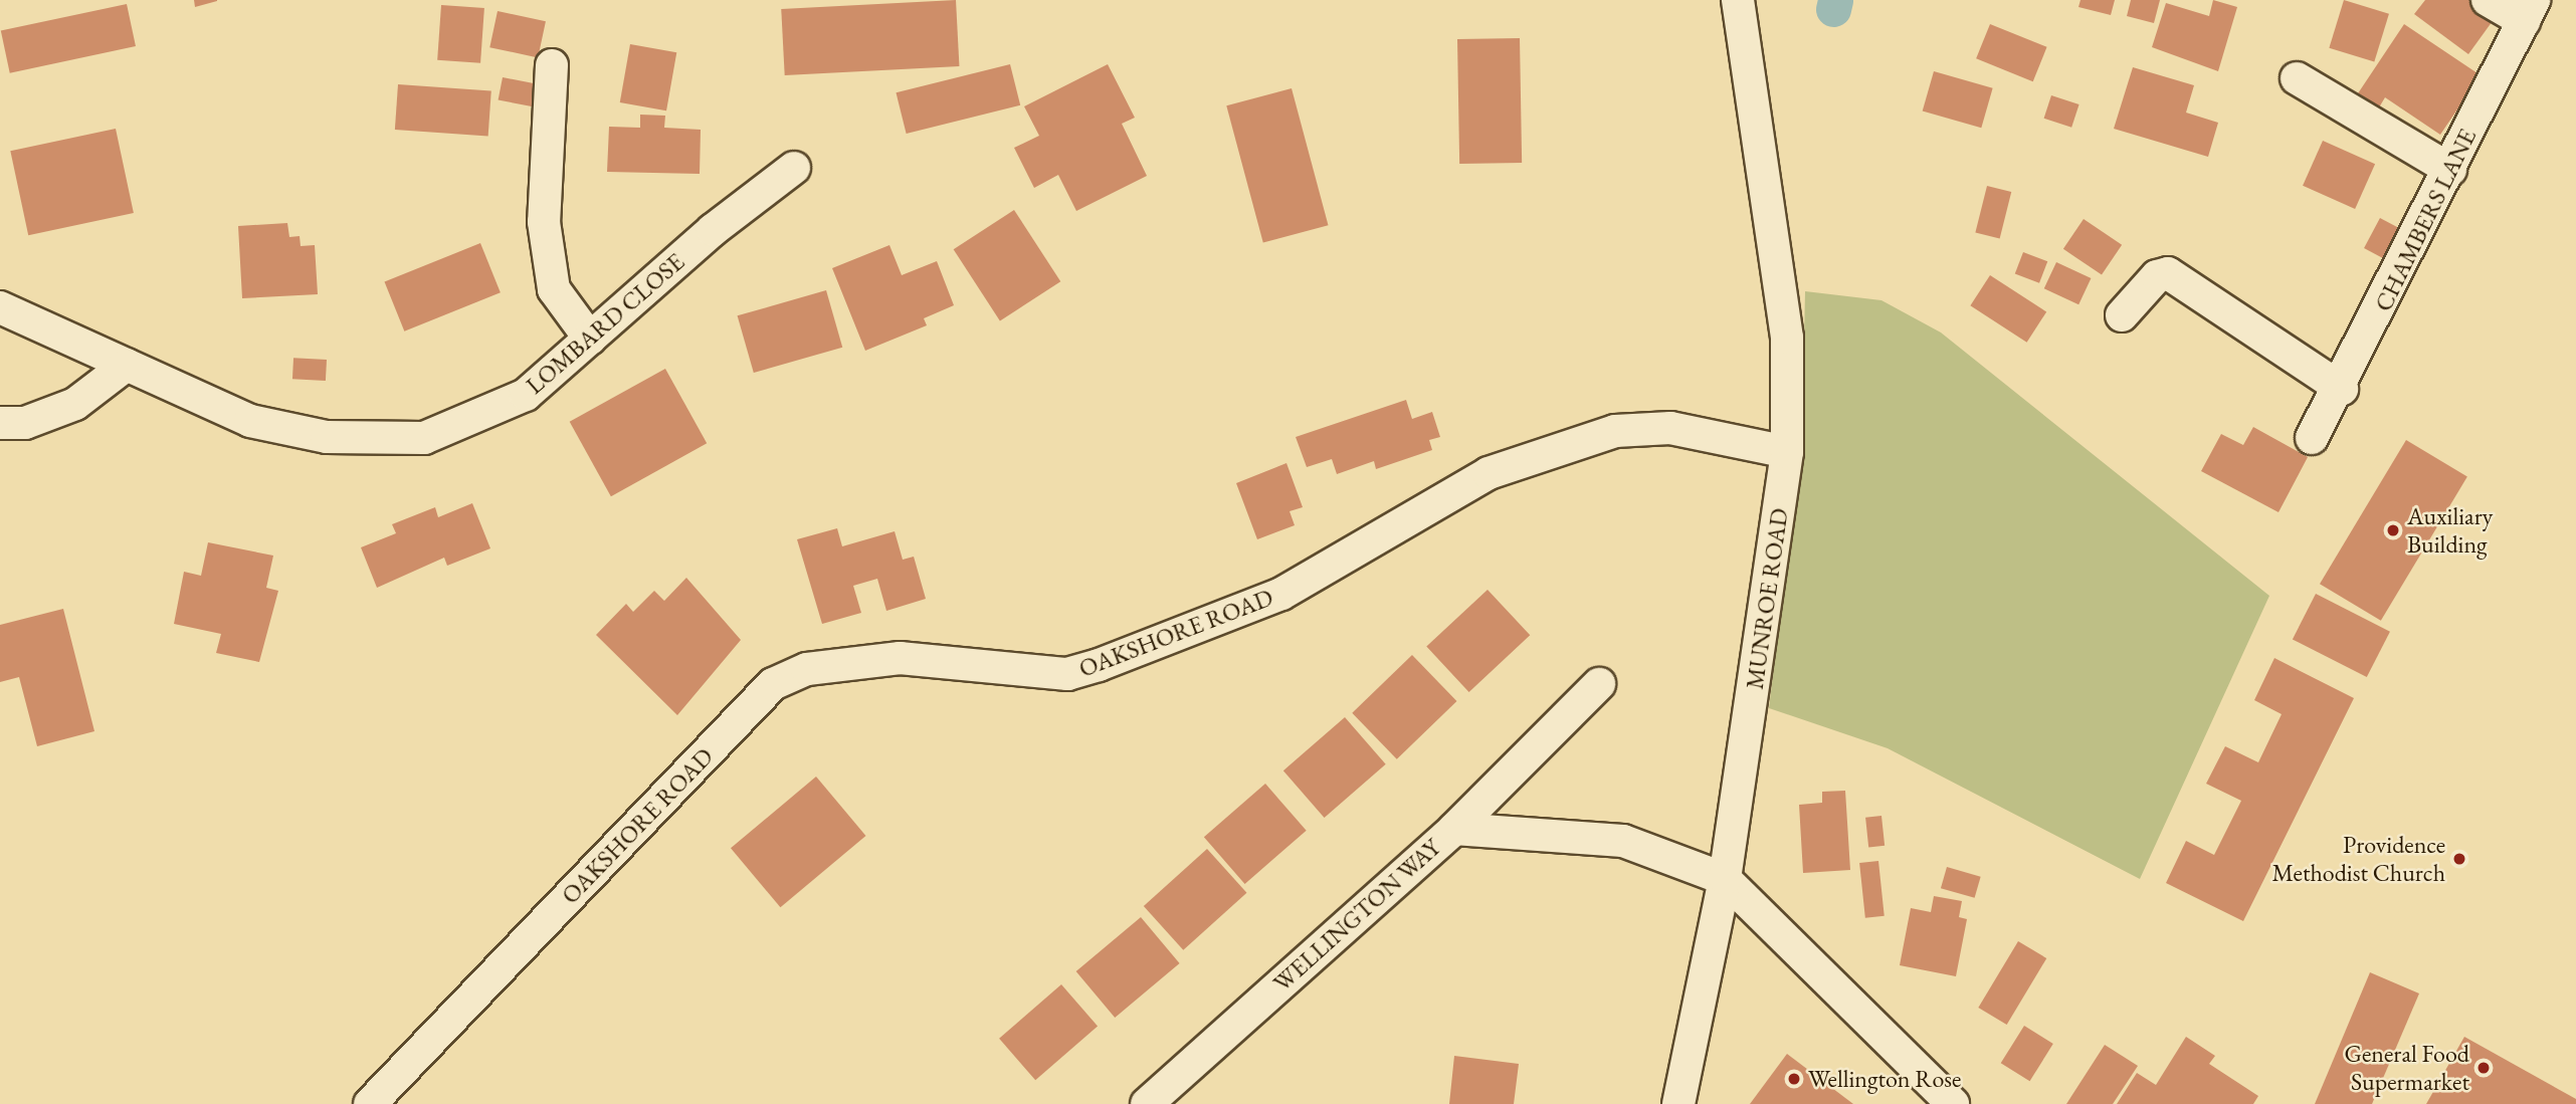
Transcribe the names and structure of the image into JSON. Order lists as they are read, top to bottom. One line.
{"streets":{"street":["CHAMBERS LANE","LOMBARD CLOSE","MUNROE ROAD","OAKSHORE ROAD","WELLINGTON WAY"]},"crossings":[["MUNROE ROAD","OAKSHORE ROAD"],["MUNROE ROAD","WELLINGTON WAY"]],"places":["Auxiliary Building","Providence Methodist Church","General Food Supermarket","Wellington Rose"]}
